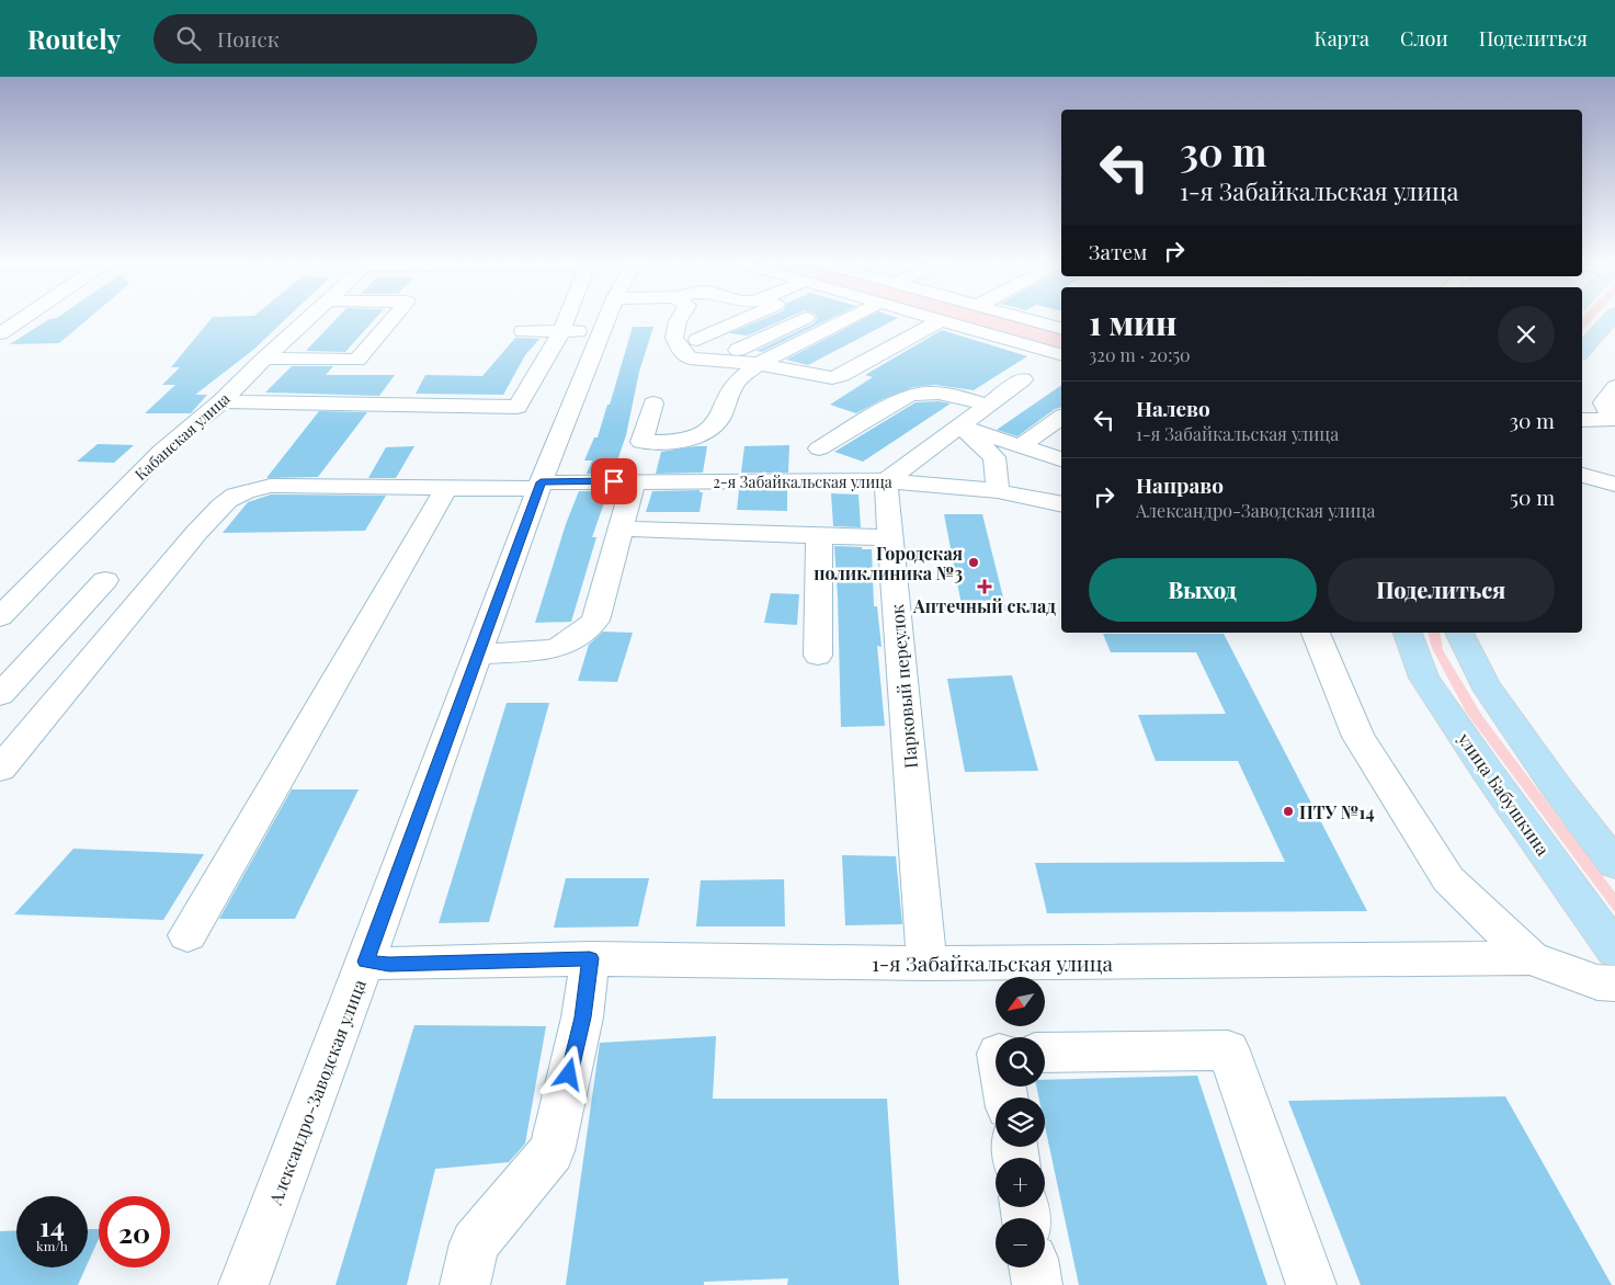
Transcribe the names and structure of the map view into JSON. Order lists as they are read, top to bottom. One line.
{"streets":{"main road":["улица Бабушкина"],"street":["Кабанская улица","2-я Забайкальская улица","Парковый переулок","1-я Забайкальская улица","Александро-Заводская улица"]},"crossings":[["2-я Забайкальская улица","Парковый переулок"],["2-я Забайкальская улица","Александро-Заводская улица"],["Парковый переулок","1-я Забайкальская улица"],["1-я Забайкальская улица","Александро-Заводская улица"]],"places":{"other":["Городская поликлиника №3","ПТУ №14"],"health":["Аптечный склад"]},"north":"bottom left","page":{"header":"Routely","search":"Поиск","nav":["Карта","Слои","Поделиться"],"turn":["30 m","1-я Забайкальская улица"],"then":"Затем","heading":["1 мин","320 m · 20:50"],"list":[{"name":"Налево","note":"1-я Забайкальская улица","value":"30 m"},{"name":"Направо","note":"Александро-Заводская улица","value":"50 m"}],"buttons":["Выход","Поделиться"],"map_buttons":["+","−"],"speed":"14 km/h","limit":"20"}}
